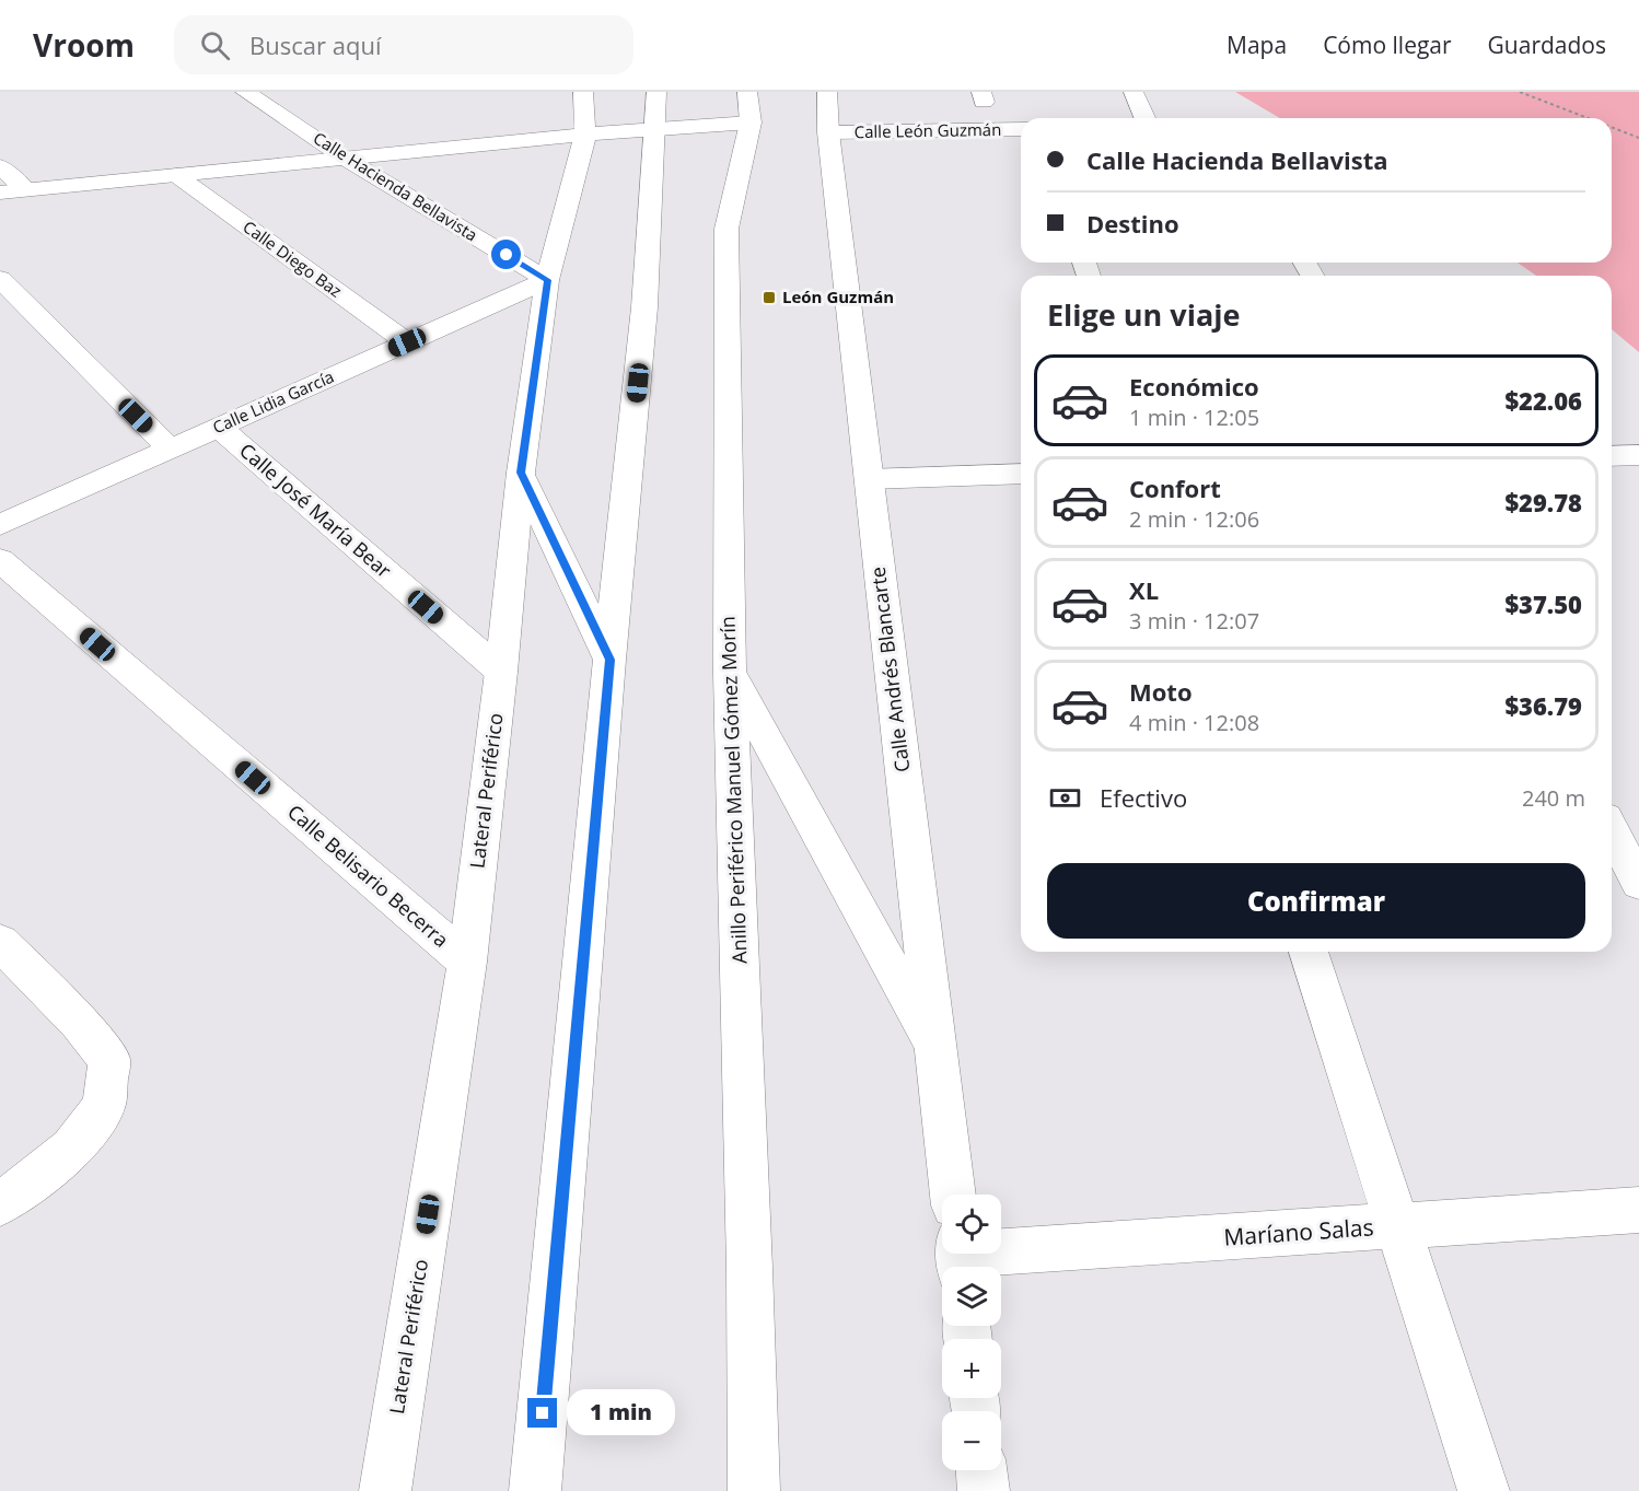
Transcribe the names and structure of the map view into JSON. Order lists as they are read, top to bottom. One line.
{"streets":{"main road":["Calle León Guzmán","Calle Hacienda Bellavista","Calle Diego Baz","Calle Lidia García","Calle José María Bear","Calle Andrés Blancarte","Anillo Periférico Manuel Gómez Morín","Lateral Periférico","Calle Belisario Becerra","Maríano Salas"]},"crossings":[["Calle León Guzmán","Calle Andrés Blancarte"],["Calle Hacienda Bellavista","Calle Lidia García"],["Calle Hacienda Bellavista","Lateral Periférico"],["Calle Diego Baz","Calle Lidia García"],["Calle Lidia García","Calle José María Bear"],["Calle Lidia García","Lateral Periférico"],["Calle José María Bear","Lateral Periférico"],["Lateral Periférico","Calle Belisario Becerra"]],"places":{"transit":["León Guzmán"]},"page":{"header":"Vroom","search":"Buscar aquí","nav":["Mapa","Cómo llegar","Guardados"],"banner":["Calle Hacienda Bellavista","Destino"],"heading":"Elige un viaje","list":[{"name":"Económico","note":"1 min · 12:05","value":"$22.06"},{"name":"Confort","note":"2 min · 12:06","value":"$29.78"},{"name":"XL","note":"3 min · 12:07","value":"$37.50"},{"name":"Moto","note":"4 min · 12:08","value":"$36.79"}],"pay":["Efectivo","240 m"],"buttons":"Confirmar","map_buttons":["+","−"],"bubble":"1 min"}}
